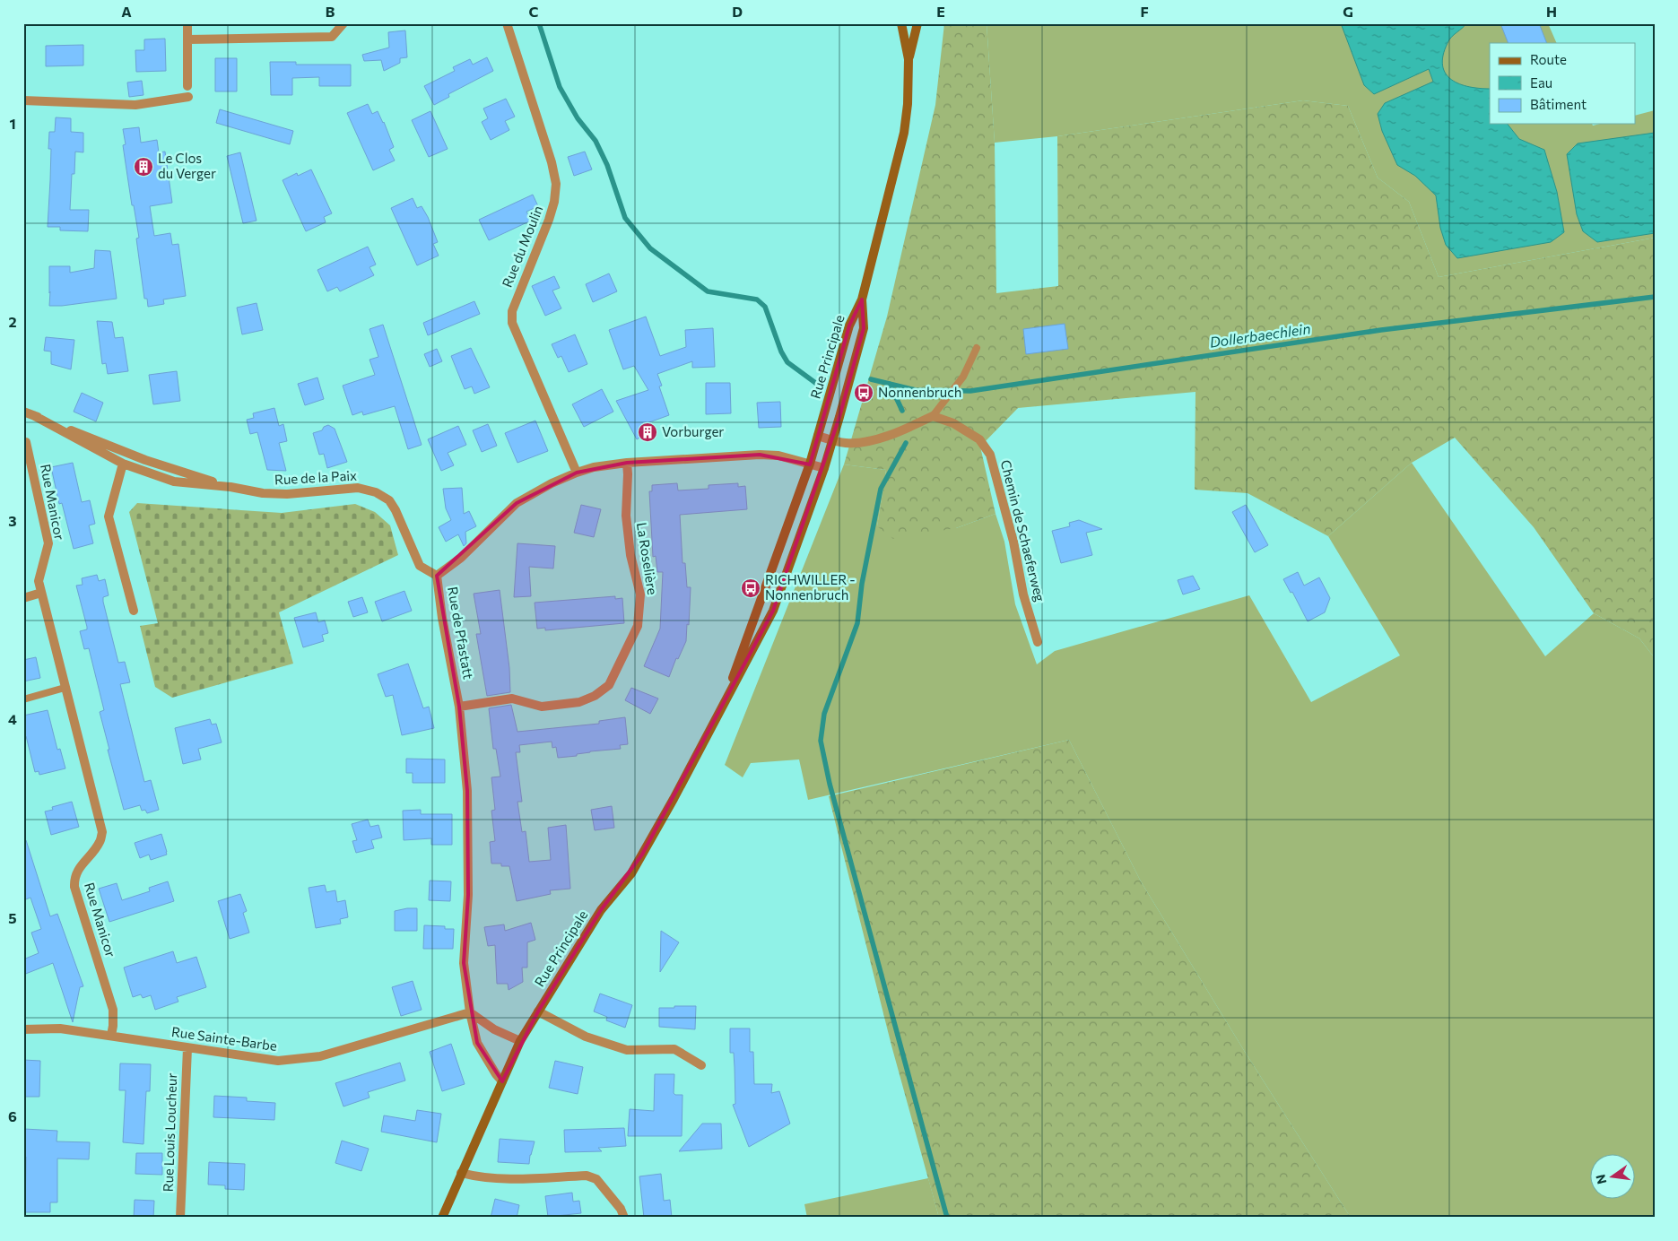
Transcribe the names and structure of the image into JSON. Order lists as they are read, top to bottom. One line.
{"streets":{"main road":["Rue Principale"],"street":["Rue du Moulin","Rue de la Paix","Rue Manicor","Chemin de Schaeferweg","La Roselière","Rue de Pfastatt","Rue Sainte-Barbe","Rue Louis Loucheur"]},"crossings":[["Rue du Moulin","Rue de Pfastatt"],["Rue Principale","Rue de Pfastatt"],["Rue de la Paix","Rue de Pfastatt"],["Rue Manicor","Rue Sainte-Barbe"],["La Roselière","Rue de Pfastatt"],["Rue de Pfastatt","Rue Sainte-Barbe"],["Rue Sainte-Barbe","Rue Louis Loucheur"]],"water":["Dollerbaechlein"],"places":{"building":["Le Clos du Verger","Vorburger"],"bus stop":["Nonnenbruch","RICHWILLER - Nonnenbruch"]},"legend":["Route","Eau","Bâtiment"],"north":"left","grid":{"columns":["A","B","C","D","E","F","G","H"],"rows":["1","2","3","4","5","6"]}}
